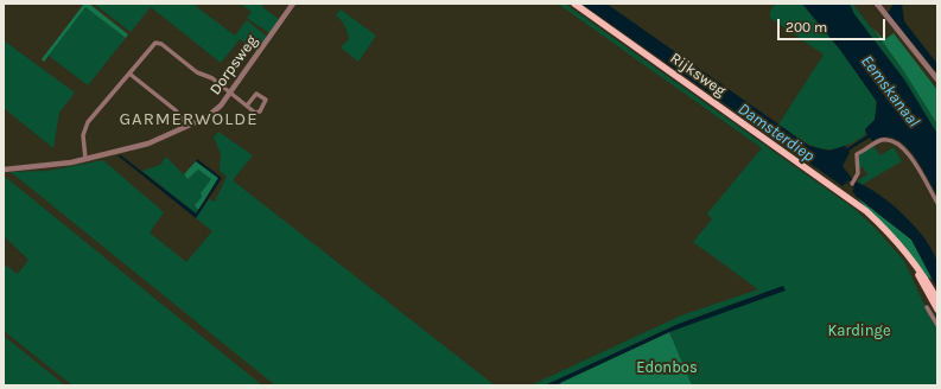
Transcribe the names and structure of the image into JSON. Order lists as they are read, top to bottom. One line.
{"streets":{"main road":["Rijksweg"],"street":["Dorpsweg"]},"districts":["GARMERWOLDE"],"water":["Eemskanaal","Damsterdiep"],"parks":["Kardinge","Edonbos"],"scale_bar":"200 m"}
